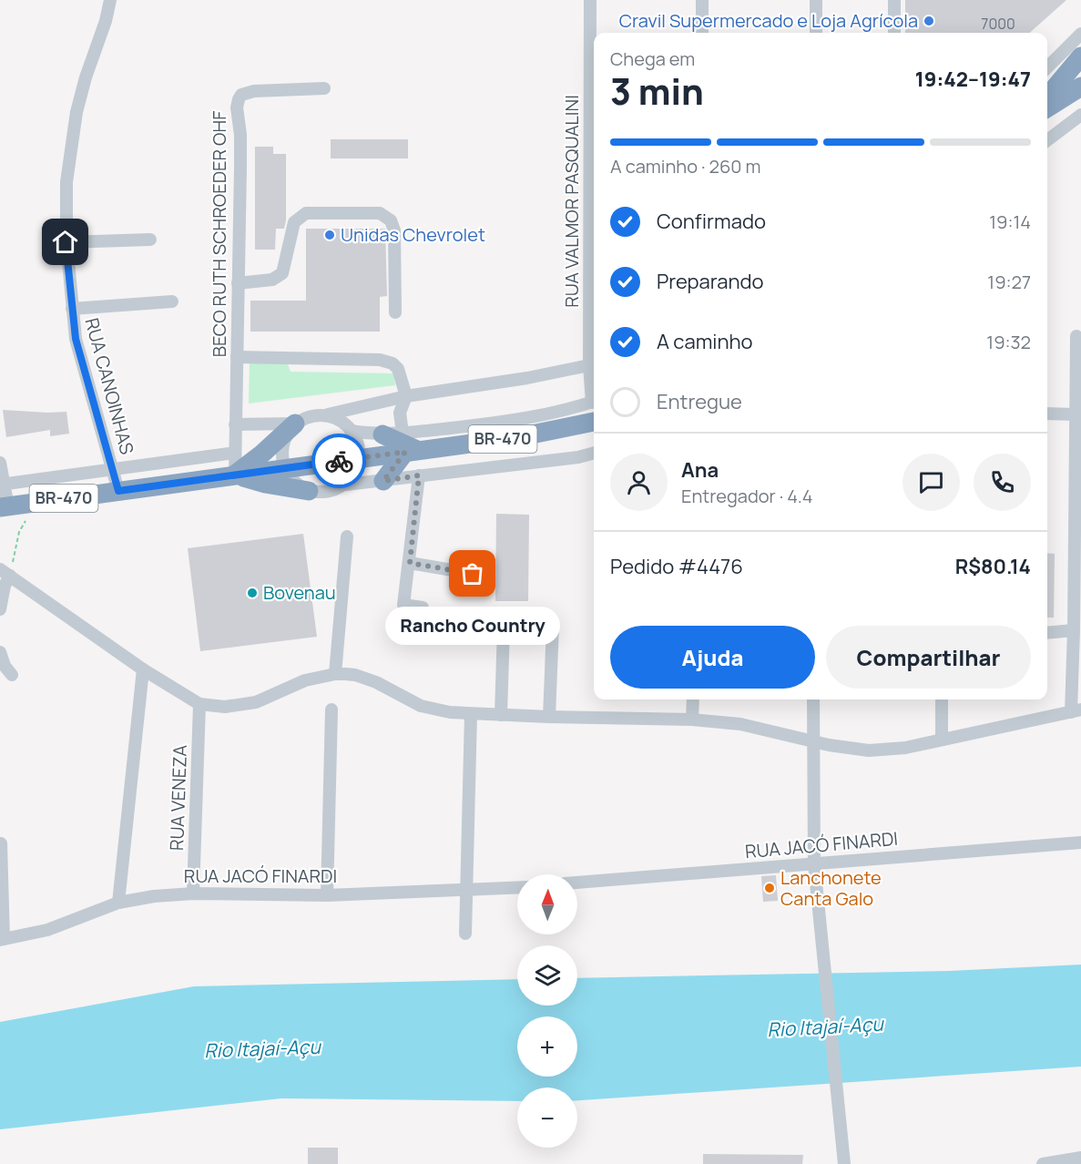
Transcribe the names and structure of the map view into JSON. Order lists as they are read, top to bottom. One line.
{"streets":{"highway":["BR-470"],"street":["RUA VALMOR PASQUALINI","BECO RUTH SCHROEDER OHF","RUA CANOINHAS","RUA VENEZA","RUA JACÓ FINARDI"]},"crossings":[["BECO RUTH SCHROEDER OHF","BR-470"],["RUA CANOINHAS","BR-470"],["RUA VENEZA","RUA JACÓ FINARDI"]],"water":["Rio Itajaí-Açu"],"places":["Cravil Supermercado e Loja Agrícola","Unidas Chevrolet","Rancho Country","Bovenau","Lanchonete Canta Galo"],"house_numbers":["7000"],"north":"top","page":{"heading":["3 min","Chega em","19:42–19:47"],"panel":["Ana","Entregador · 4.4","Pedido #4476","R$80.14"],"bar":"A caminho · 260 m","list":[["Confirmado","19:14"],["Preparando","19:27"],["A caminho","19:32"],"Entregue"],"bubble":"Rancho Country","buttons":["Ajuda","Compartilhar"],"map_buttons":["+","−"]}}
